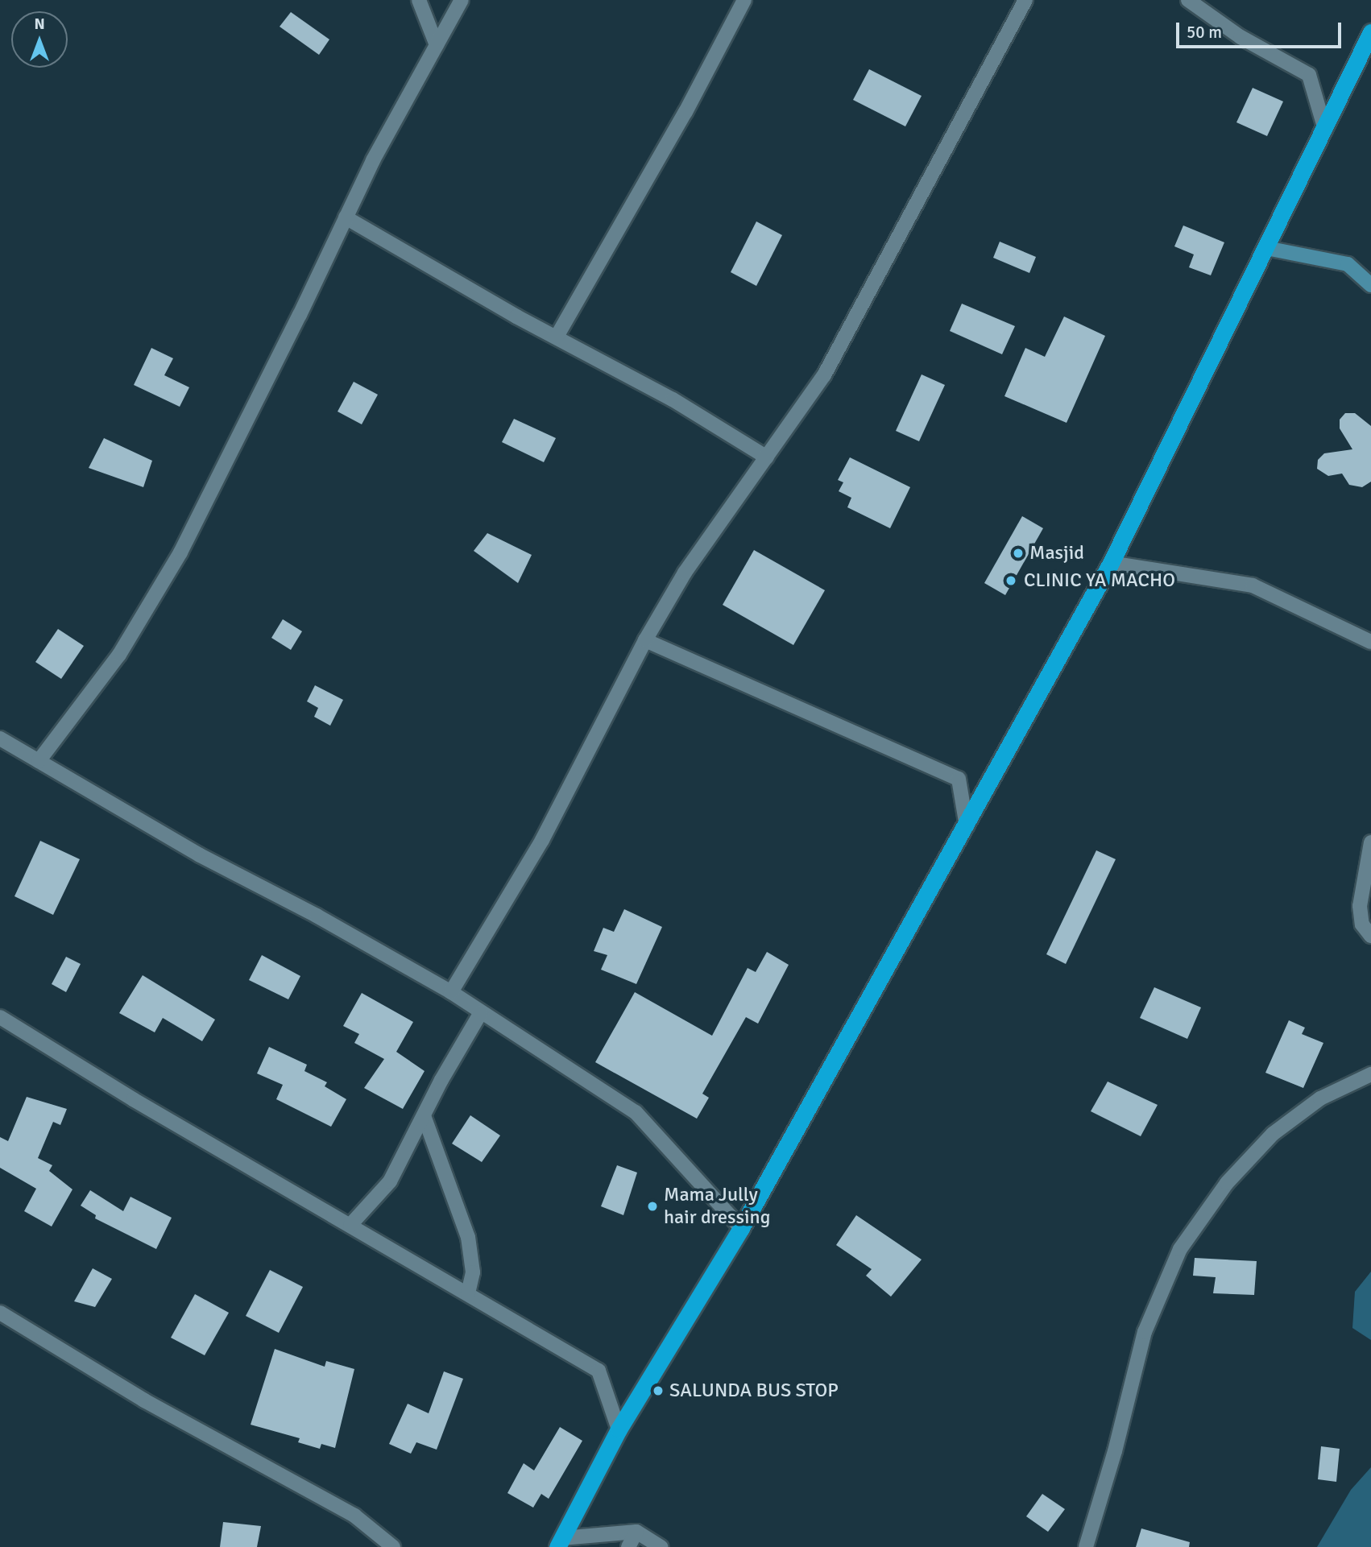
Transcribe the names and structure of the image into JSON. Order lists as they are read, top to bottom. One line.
{"places":["Masjid","CLINIC YA MACHO","Mama Jully hair dressing","SALUNDA BUS STOP"],"scale_bar":"50 m","north":"top"}
